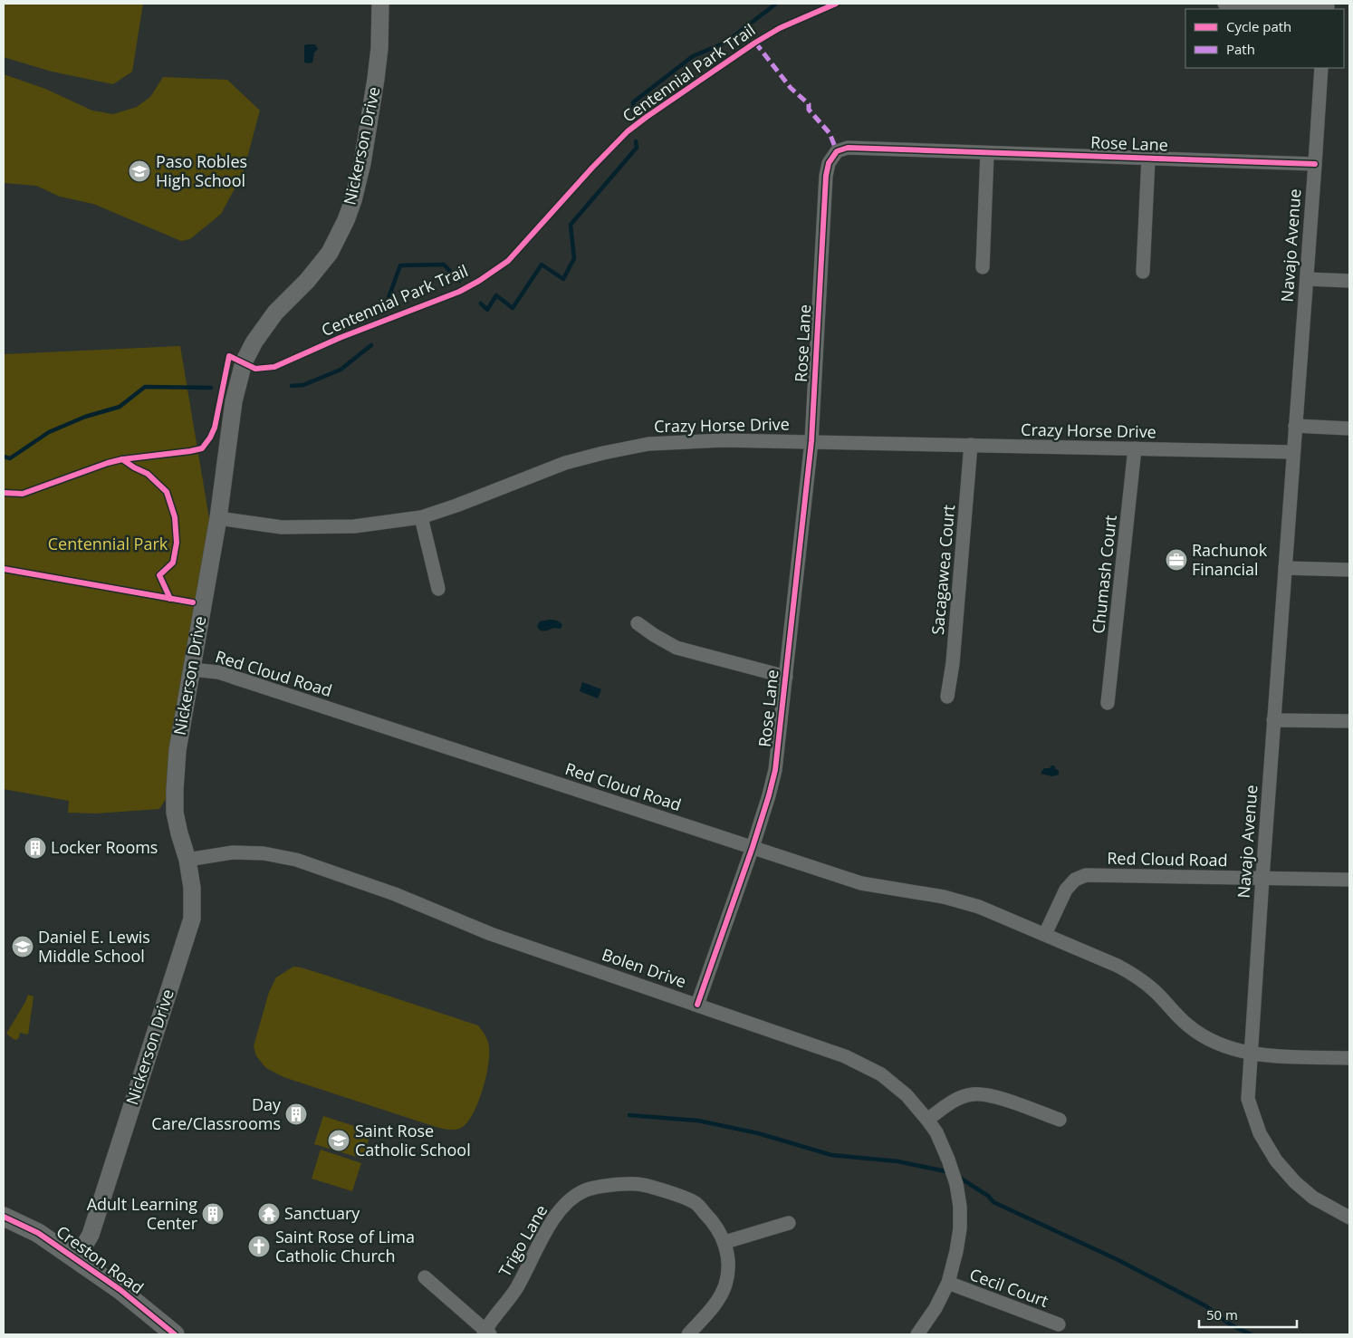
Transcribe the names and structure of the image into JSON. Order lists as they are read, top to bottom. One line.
{"streets":{"main road":["Creston Road"],"street":["Rose Lane","Nickerson Drive","Navajo Avenue","Crazy Horse Drive","Sacagawea Court","Chumash Court","Red Cloud Road","Bolen Drive","Trigo Lane","Cecil Court"],"cycle path":["Centennial Park Trail"]},"crossings":[["Rose Lane","Navajo Avenue"],["Rose Lane","Crazy Horse Drive"],["Rose Lane","Red Cloud Road"],["Rose Lane","Bolen Drive"],["Nickerson Drive","Crazy Horse Drive"],["Nickerson Drive","Red Cloud Road"],["Nickerson Drive","Bolen Drive"],["Nickerson Drive","Creston Road"],["Navajo Avenue","Crazy Horse Drive"],["Navajo Avenue","Red Cloud Road"],["Crazy Horse Drive","Sacagawea Court"],["Crazy Horse Drive","Chumash Court"],["Bolen Drive","Cecil Court"]],"parks":["Centennial Park"],"places":{"school or university":["Paso Robles High School","Daniel E. Lewis Middle School","Saint Rose Catholic School"],"office":["Rachunok Financial"],"building":["Locker Rooms","Day Care/Classrooms","Adult Learning Center"],"temple":["Sanctuary"],"church":["Saint Rose of Lima Catholic Church"]},"legend":["Cycle path","Path"],"scale_bar":"50 m"}
